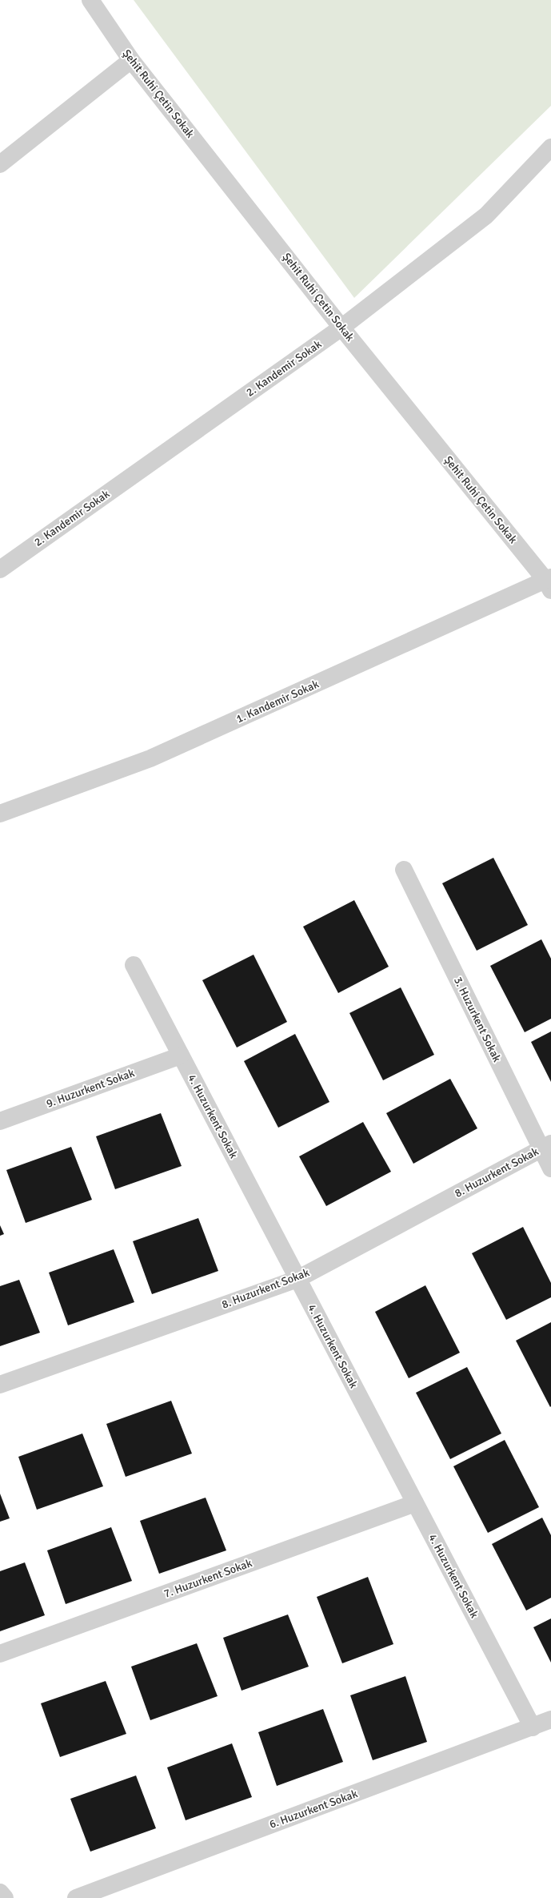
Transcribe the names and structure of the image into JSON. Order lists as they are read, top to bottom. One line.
{"streets":{"street":["Şehit Ruhi Çetin Sokak","2. Kandemir Sokak","1. Kandemir Sokak","3. Huzurkent Sokak","9. Huzurkent Sokak","4. Huzurkent Sokak","8. Huzurkent Sokak","7. Huzurkent Sokak","6. Huzurkent Sokak"]},"crossings":[["Şehit Ruhi Çetin Sokak","2. Kandemir Sokak"],["Şehit Ruhi Çetin Sokak","1. Kandemir Sokak"],["3. Huzurkent Sokak","8. Huzurkent Sokak"],["9. Huzurkent Sokak","4. Huzurkent Sokak"],["4. Huzurkent Sokak","8. Huzurkent Sokak"],["4. Huzurkent Sokak","7. Huzurkent Sokak"],["4. Huzurkent Sokak","6. Huzurkent Sokak"]]}
